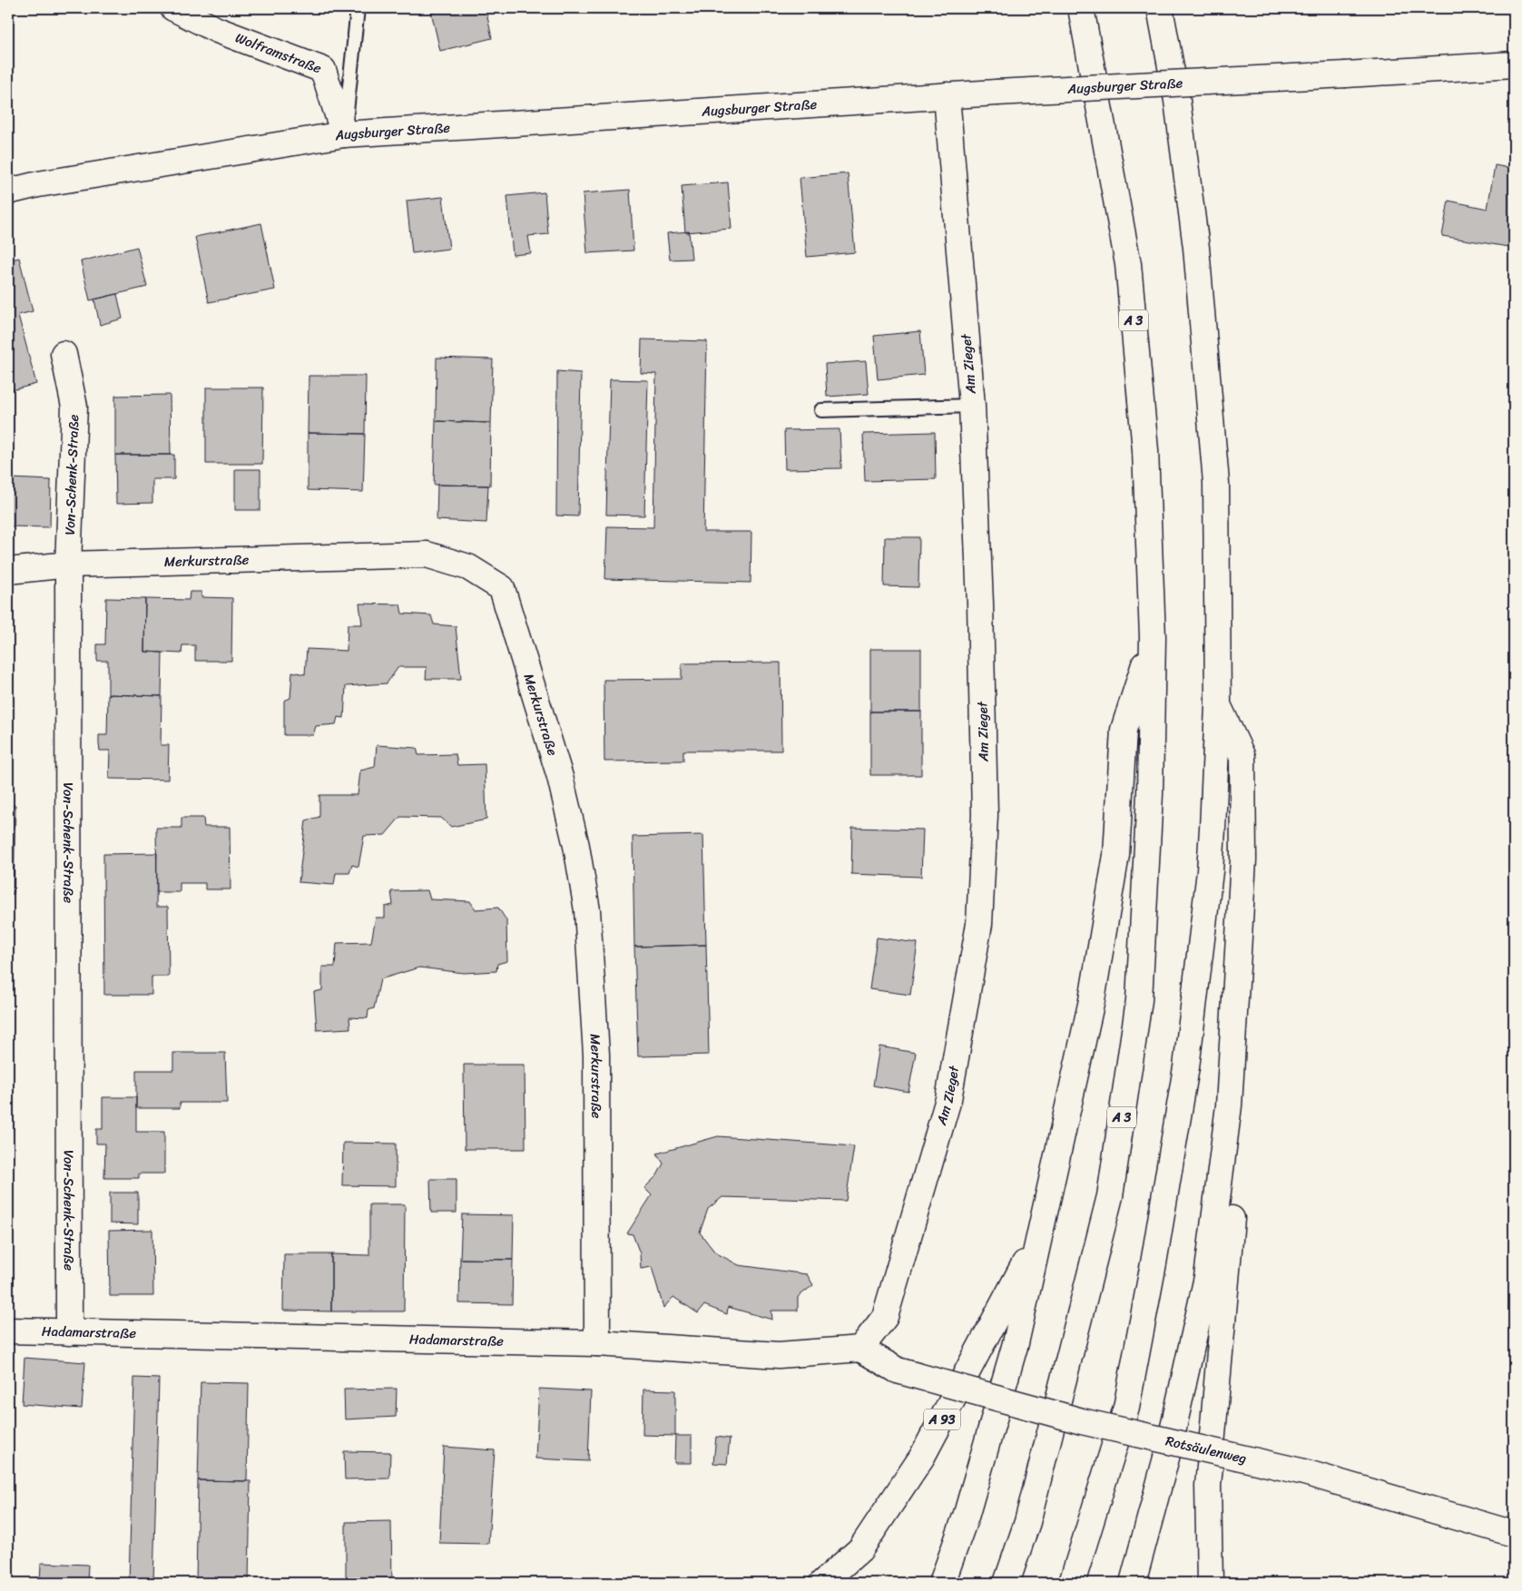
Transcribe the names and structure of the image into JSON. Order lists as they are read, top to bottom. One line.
{"streets":{"main road":["Wolframstraße","Augsburger Straße","A 3","Am Zieget","Von-Schenk-Straße","Merkurstraße","Hadamarstraße","A 93","Rotsäulenweg"]},"crossings":[["Wolframstraße","Augsburger Straße"],["Augsburger Straße","Am Zieget"],["Am Zieget","Hadamarstraße"],["Am Zieget","Rotsäulenweg"],["Von-Schenk-Straße","Merkurstraße"],["Von-Schenk-Straße","Hadamarstraße"],["Merkurstraße","Hadamarstraße"],["Hadamarstraße","Rotsäulenweg"]]}
